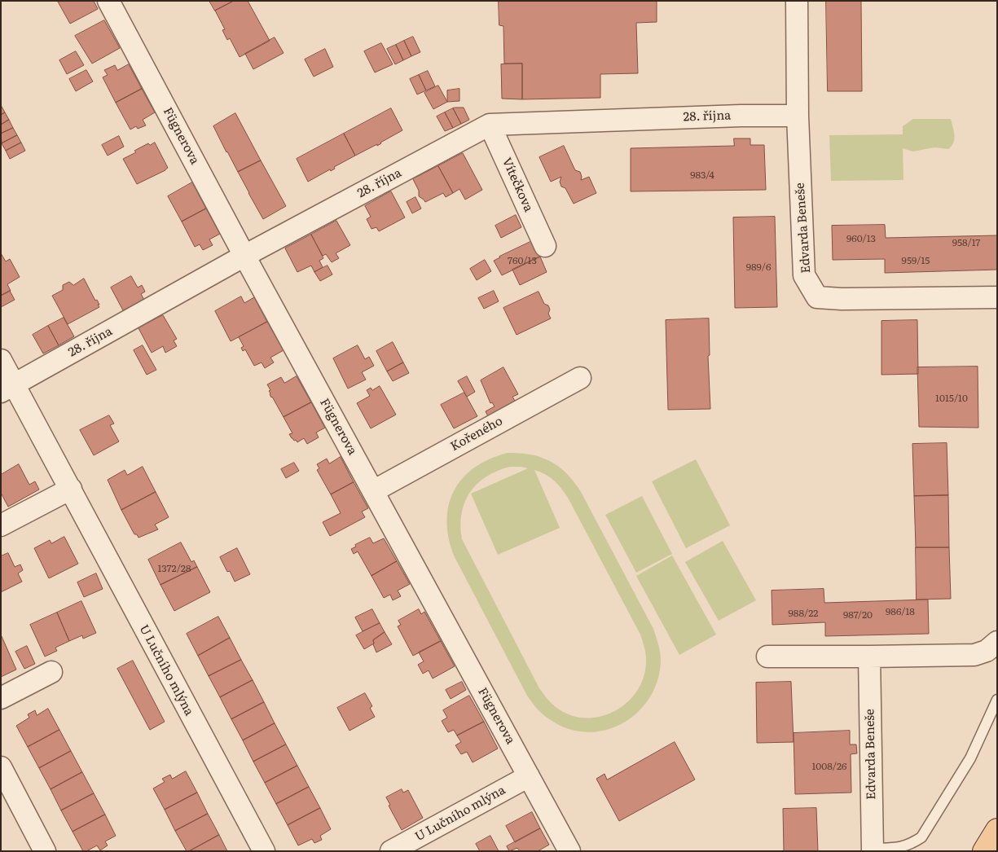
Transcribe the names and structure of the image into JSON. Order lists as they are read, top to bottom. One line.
{"streets":{"street":["28. října","Fügnerova","Vítečkova","Edvarda Beneše","Kořeného","U Lučního mlýna"]},"crossings":[["28. října","Fügnerova"],["28. října","Vítečkova"],["28. října","Edvarda Beneše"],["28. října","U Lučního mlýna"],["Fügnerova","Kořeného"],["Fügnerova","U Lučního mlýna"]],"house_numbers":["983/4","960/13","958/17","760/13","959/15","989/6","1015/10","1372/28","986/18","988/22","987/20","1008/26"]}
